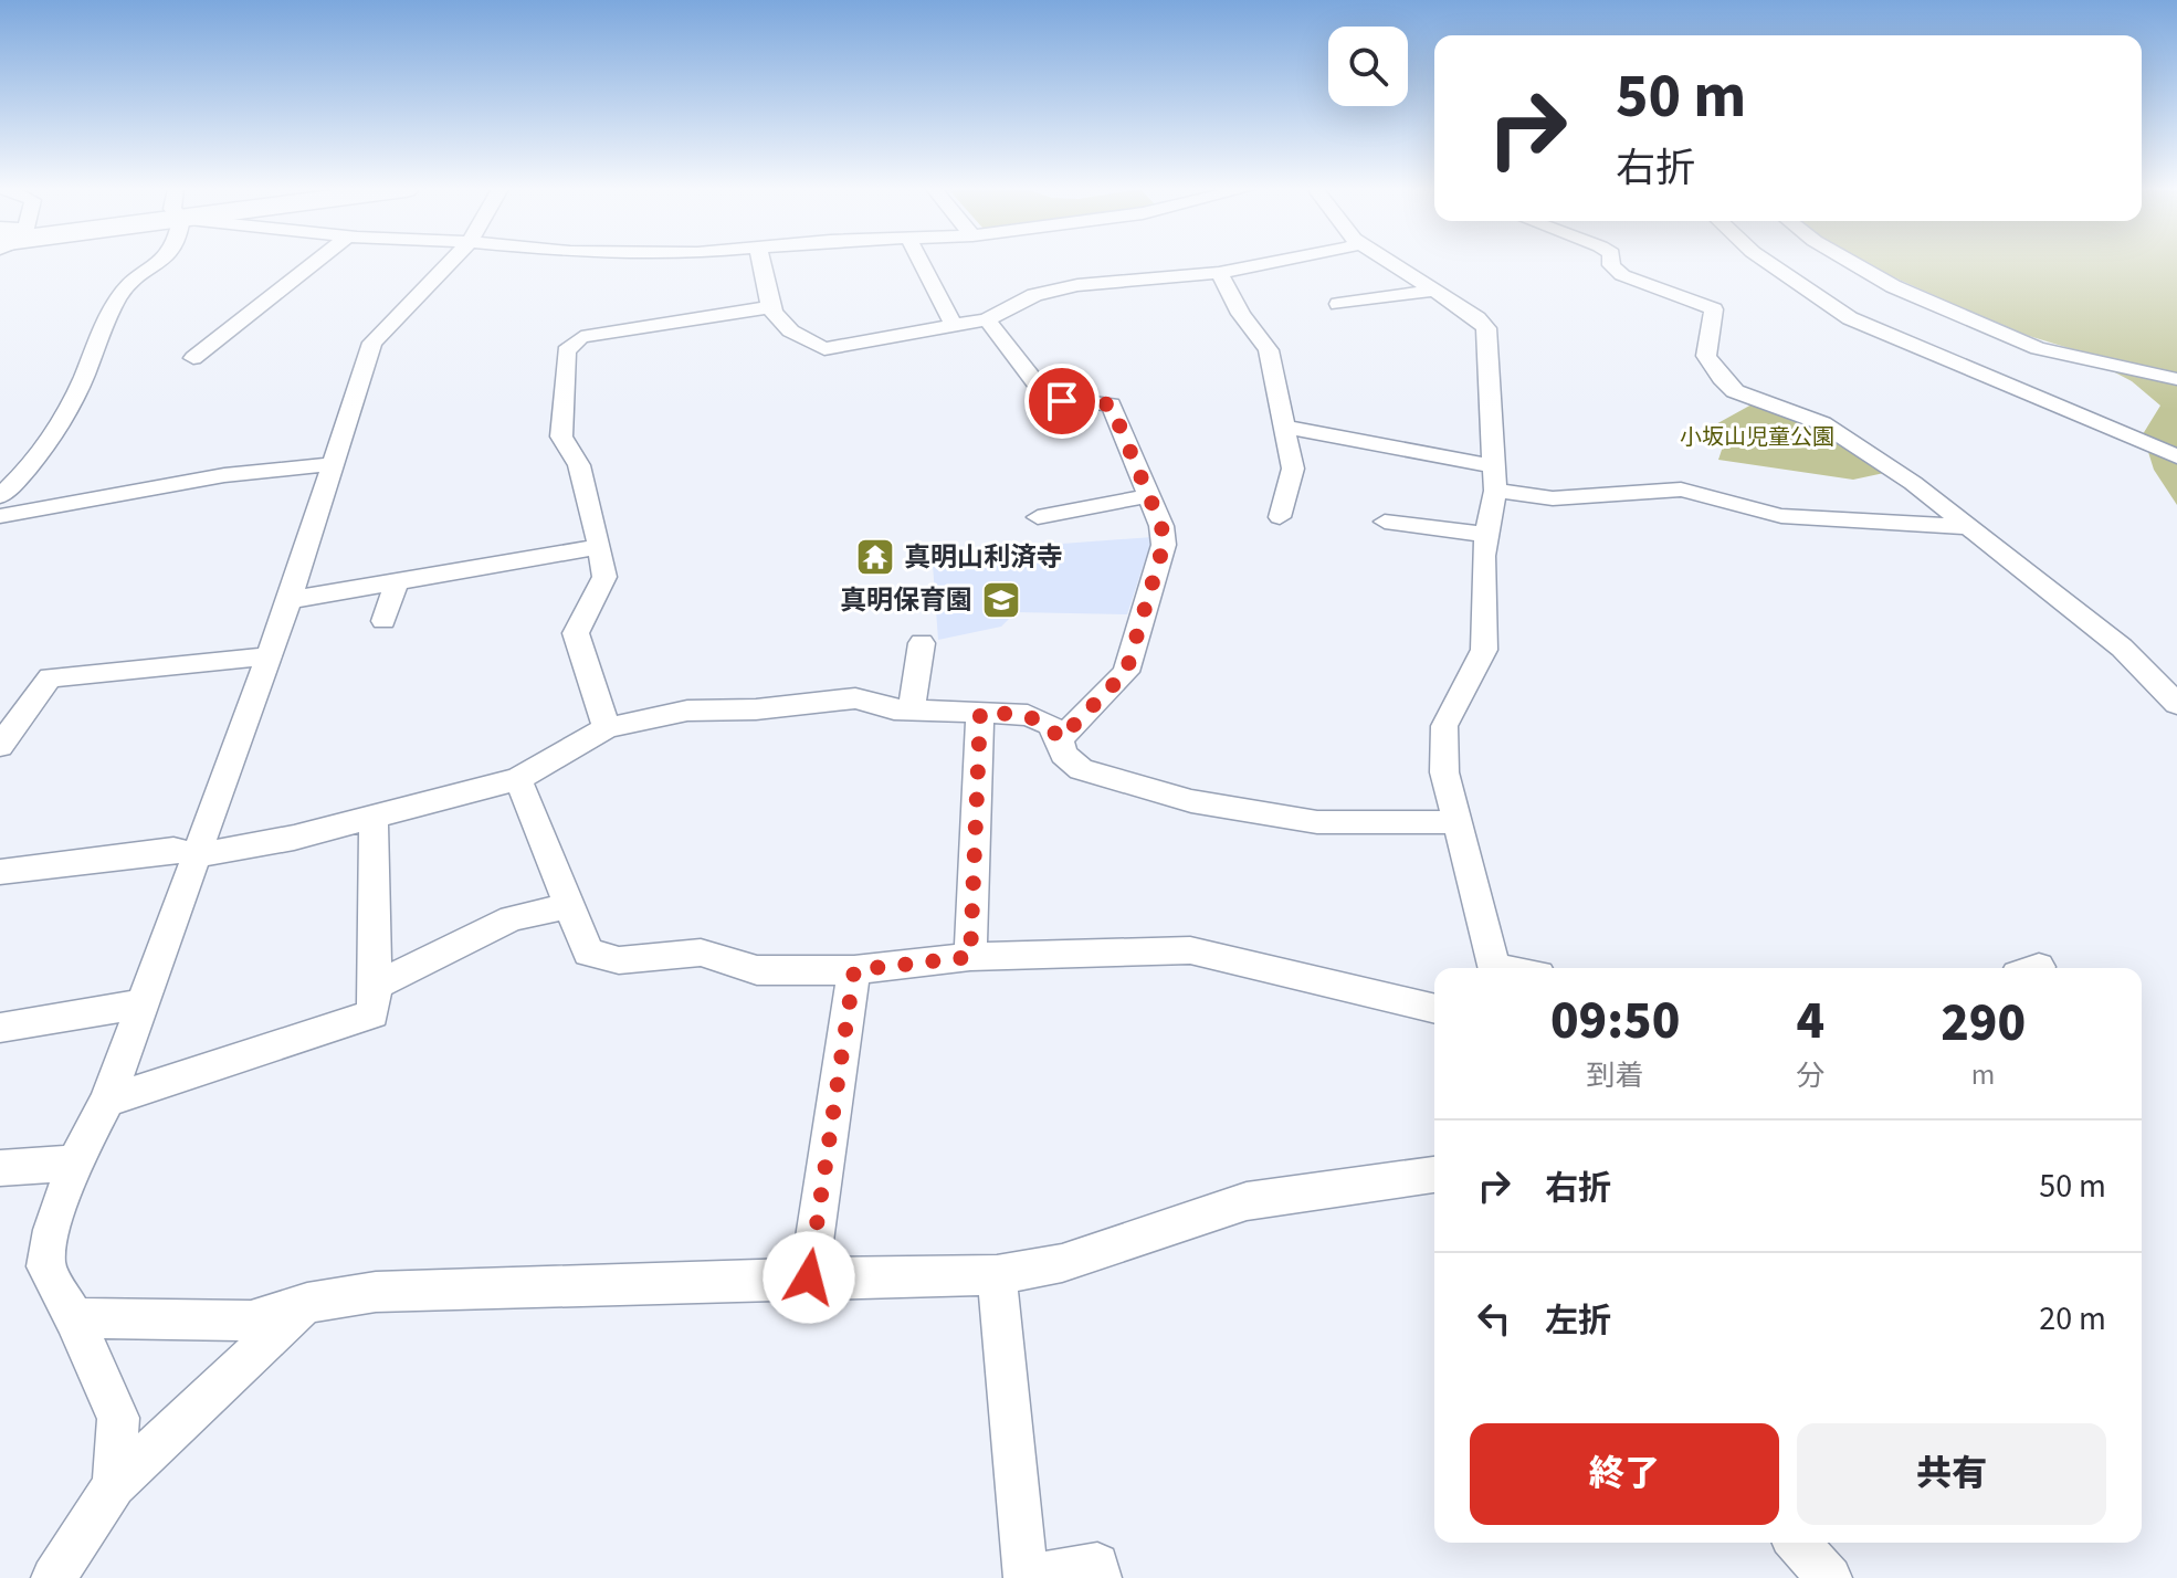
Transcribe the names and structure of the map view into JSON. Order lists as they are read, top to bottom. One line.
{"parks":["小坂山児童公園"],"places":{"temple":["真明山利済寺"],"school or university":["真明保育園"]},"page":{"turn":["50 m","右折"],"eta":["09:50","到着","4","分","290","m"],"list":[{"name":"右折","value":"50 m"},{"name":"左折","value":"20 m"}],"buttons":["終了","共有"]}}
